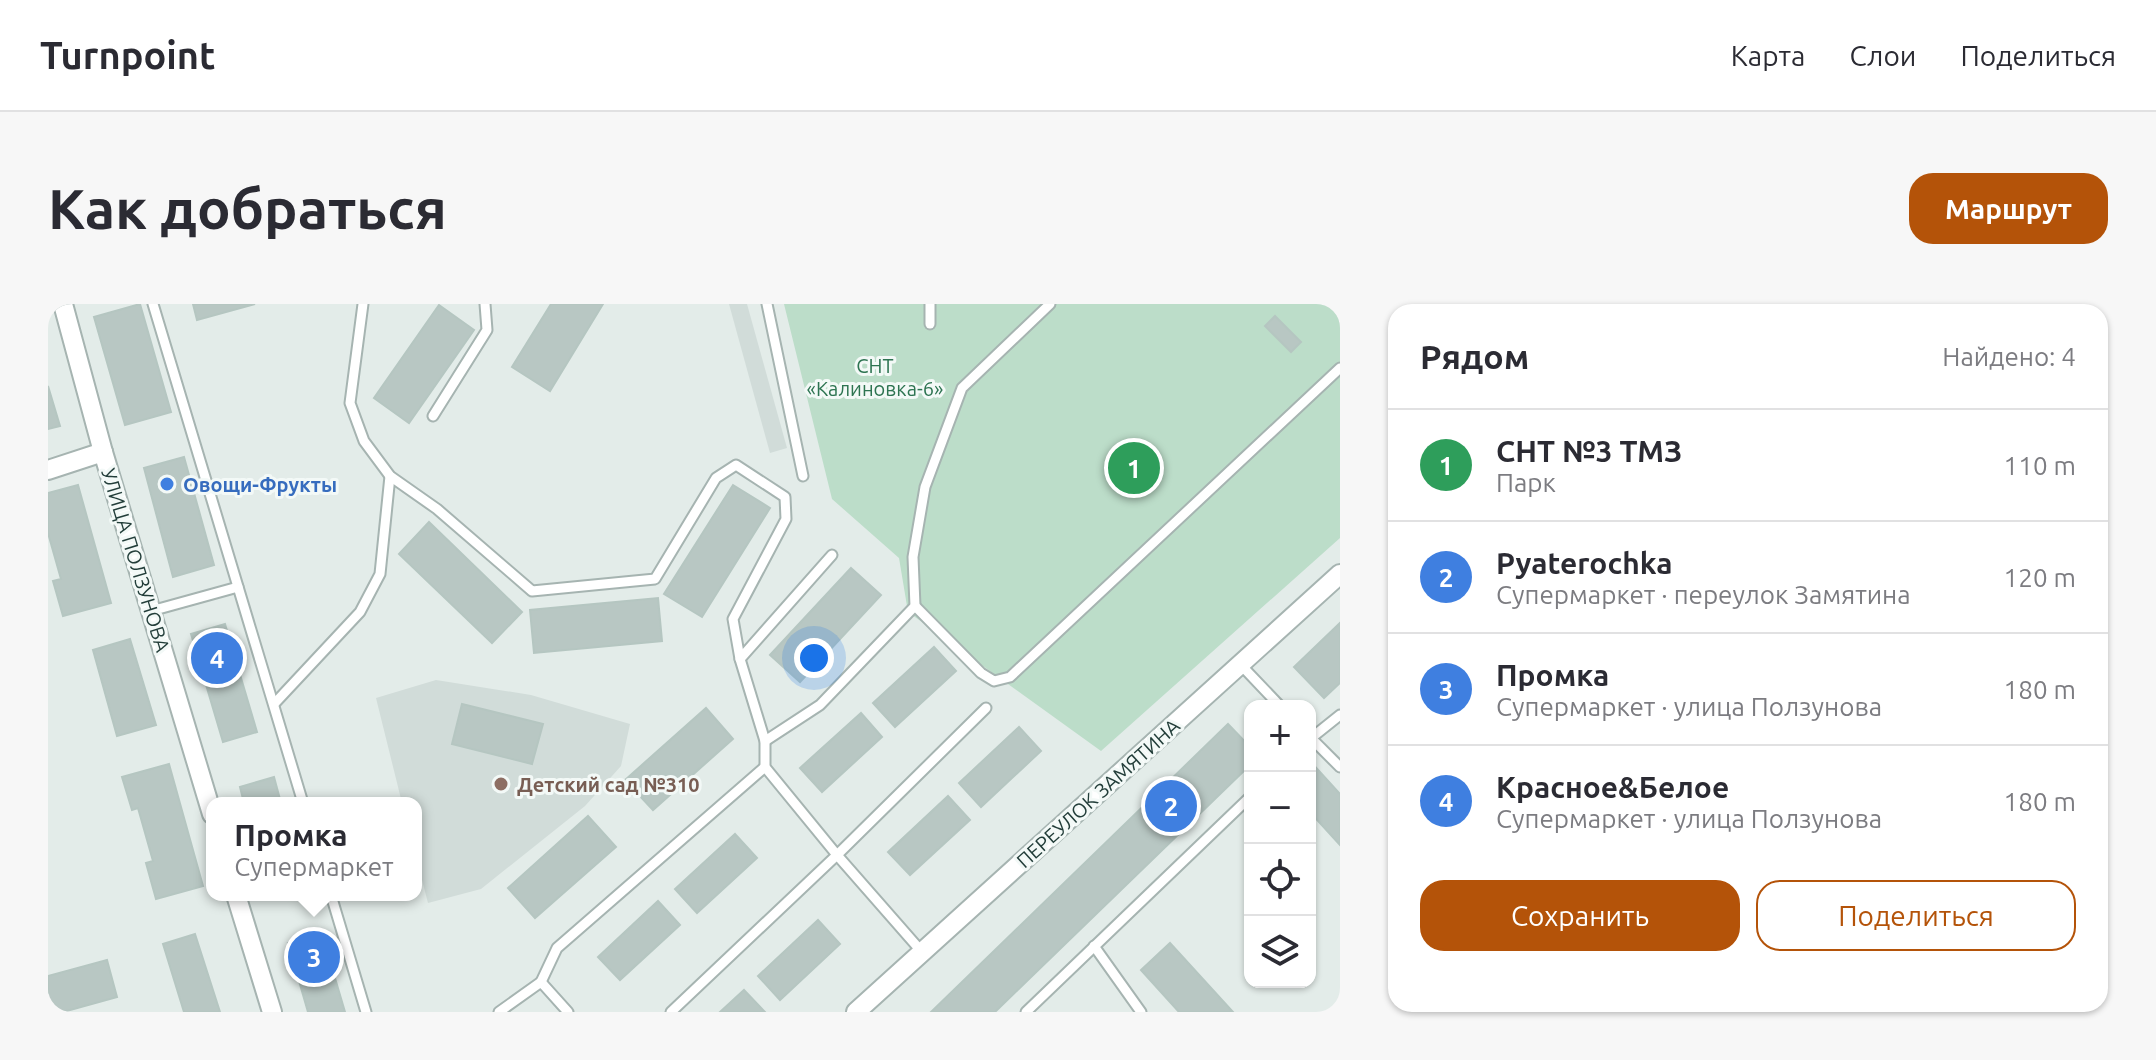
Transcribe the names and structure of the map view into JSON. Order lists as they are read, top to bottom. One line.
{"streets":{"street":["УЛИЦА ПОЛЗУНОВА","ПЕРЕУЛОК ЗАМЯТИНА"]},"parks":["СНТ «Калиновка-6»"],"places":["Овощи-Фрукты","Детский сад №310"],"page":{"header":"Turnpoint","nav":["Карта","Слои","Поделиться"],"buttons":["Маршрут",["Сохранить","Поделиться"]],"title":"Как добраться","heading":["Рядом","Найдено: 4"],"list":[{"mark":"1","name":"СНТ №3 ТМЗ","note":"Парк","value":"110 m"},{"mark":"2","name":"Pyaterochka","note":"Супермаркет · переулок Замятина","value":"120 m"},{"mark":"3","name":"Промка","note":"Супермаркет · улица Ползунова","value":"180 m"},{"mark":"4","name":"Красное&Белое","note":"Супермаркет · улица Ползунова","value":"180 m"}],"pins":["1","4","2","3"],"map_buttons":["+","−"],"popup":["Промка","Супермаркет"]}}
